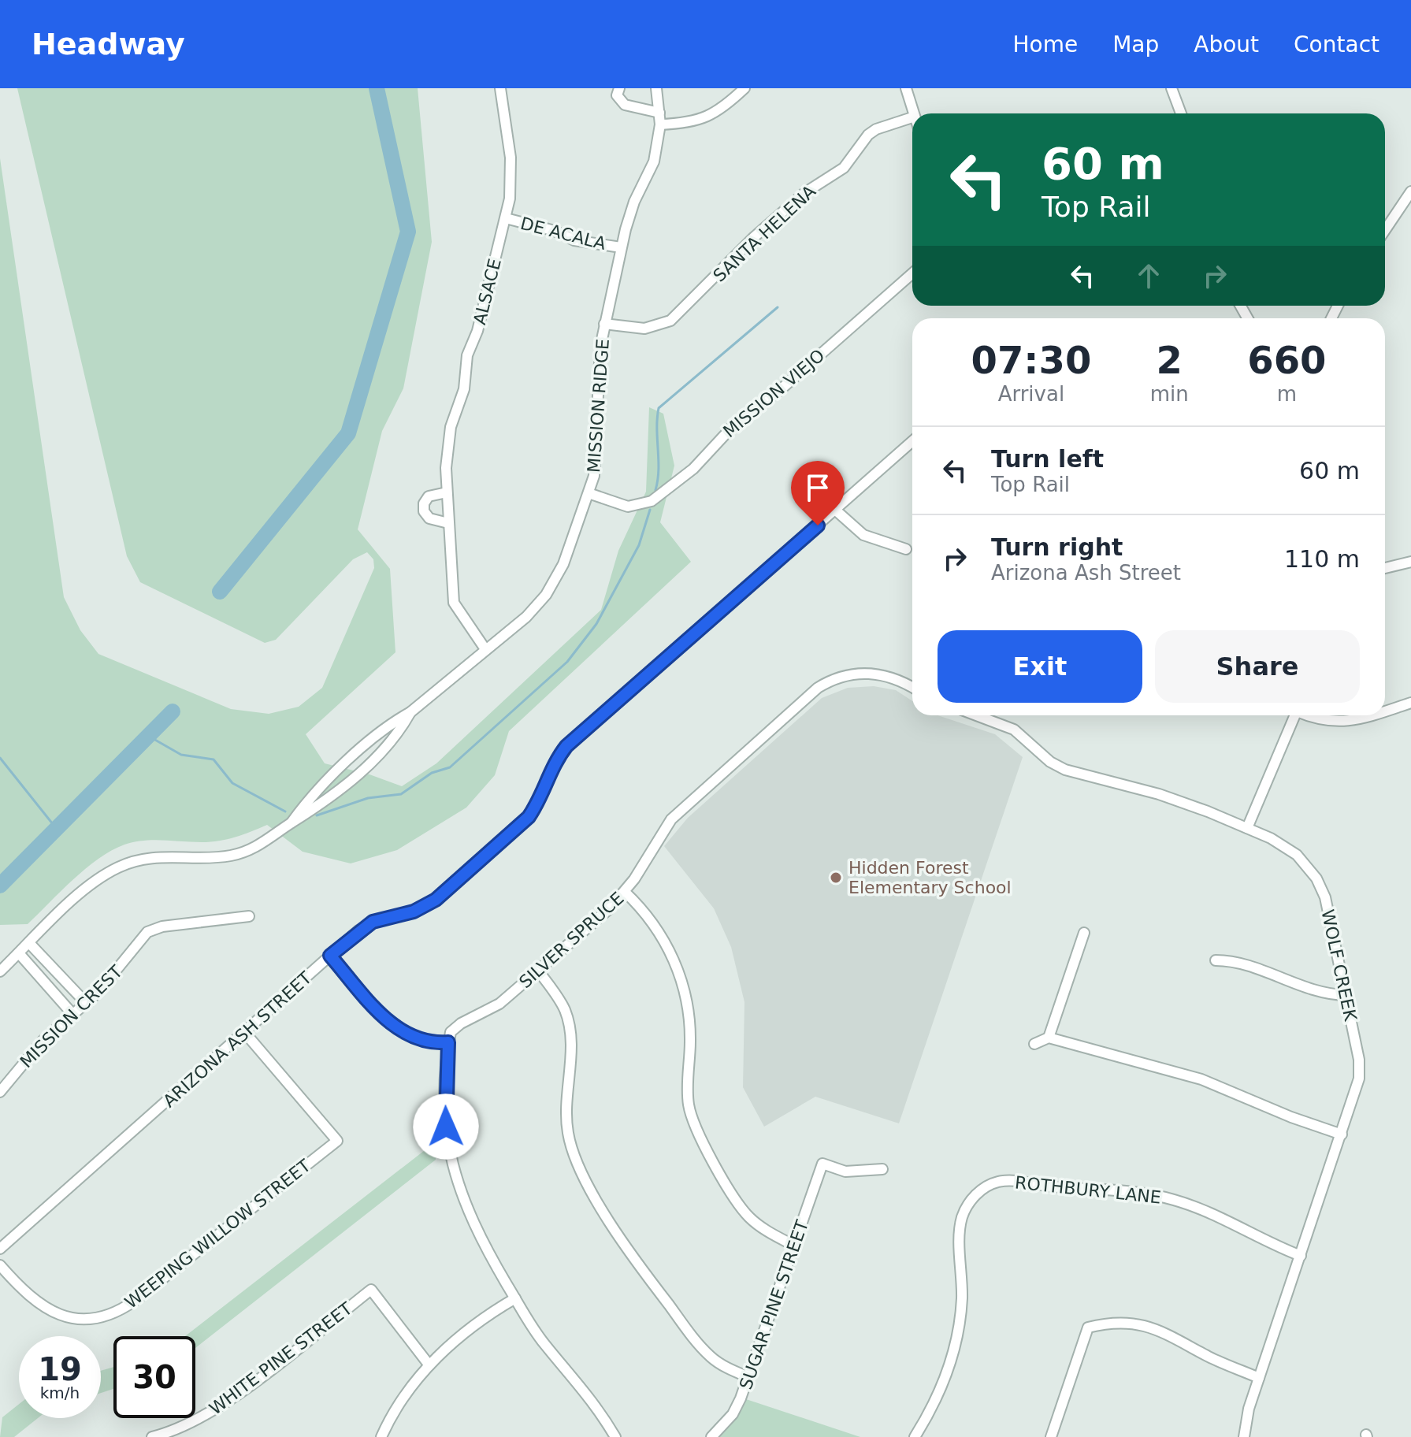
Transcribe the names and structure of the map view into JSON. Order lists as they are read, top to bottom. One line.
{"streets":{"street":["DE ACALA","SANTA HELENA","ALSACE","MISSION VIEJO","MISSION RIDGE","SILVER SPRUCE","WOLF CREEK","MISSION CREST","ARIZONA ASH STREET","ROTHBURY LANE","WEEPING WILLOW STREET","SUGAR PINE STREET","WHITE PINE STREET"]},"crossings":[["DE ACALA","ALSACE"],["DE ACALA","MISSION RIDGE"],["SANTA HELENA","MISSION RIDGE"],["ALSACE","MISSION RIDGE"],["MISSION VIEJO","MISSION RIDGE"],["WOLF CREEK","ROTHBURY LANE"],["ARIZONA ASH STREET","WEEPING WILLOW STREET"]],"places":["Hidden Forest Elementary School"],"page":{"header":"Headway","nav":["Home","Map","About","Contact"],"turn":["60 m","Top Rail"],"eta":["07:30","Arrival","2","min","660","m"],"list":[{"name":"Turn left","note":"Top Rail","value":"60 m"},{"name":"Turn right","note":"Arizona Ash Street","value":"110 m"}],"buttons":["Exit","Share"],"speed":"19 km/h","limit":"30"}}
